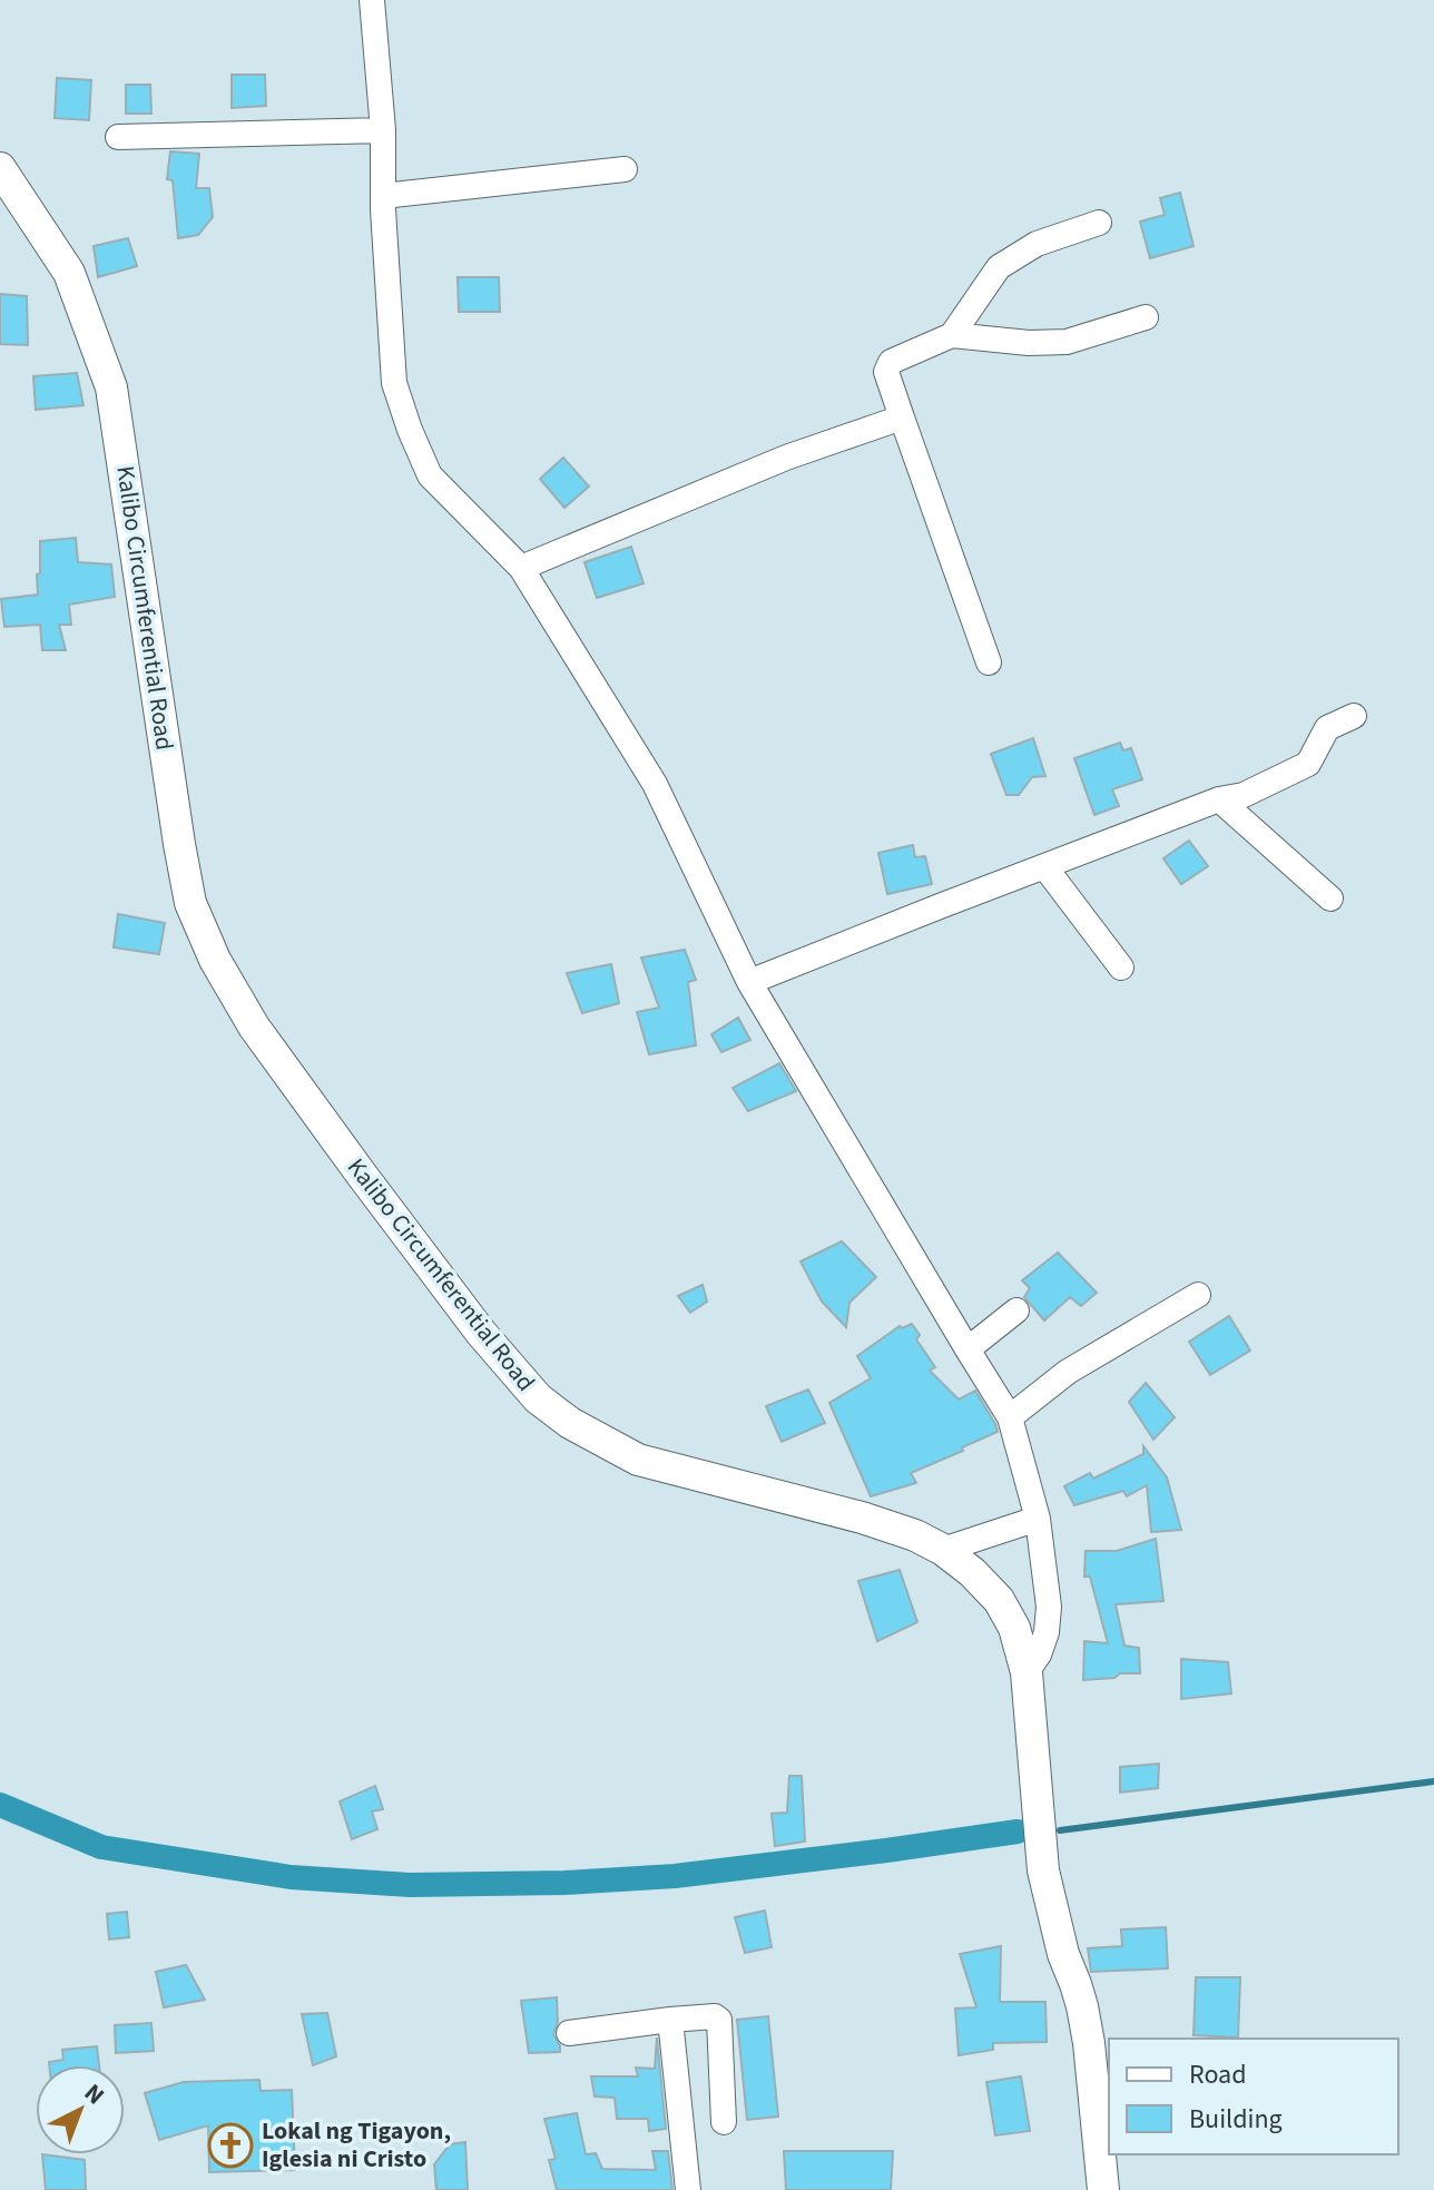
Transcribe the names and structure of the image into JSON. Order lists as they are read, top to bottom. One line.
{"streets":{"main road":["Kalibo Circumferential Road"]},"places":{"church":["Lokal ng Tigayon, Iglesia ni Cristo"]},"legend":["Road","Building"],"north":"top right"}
